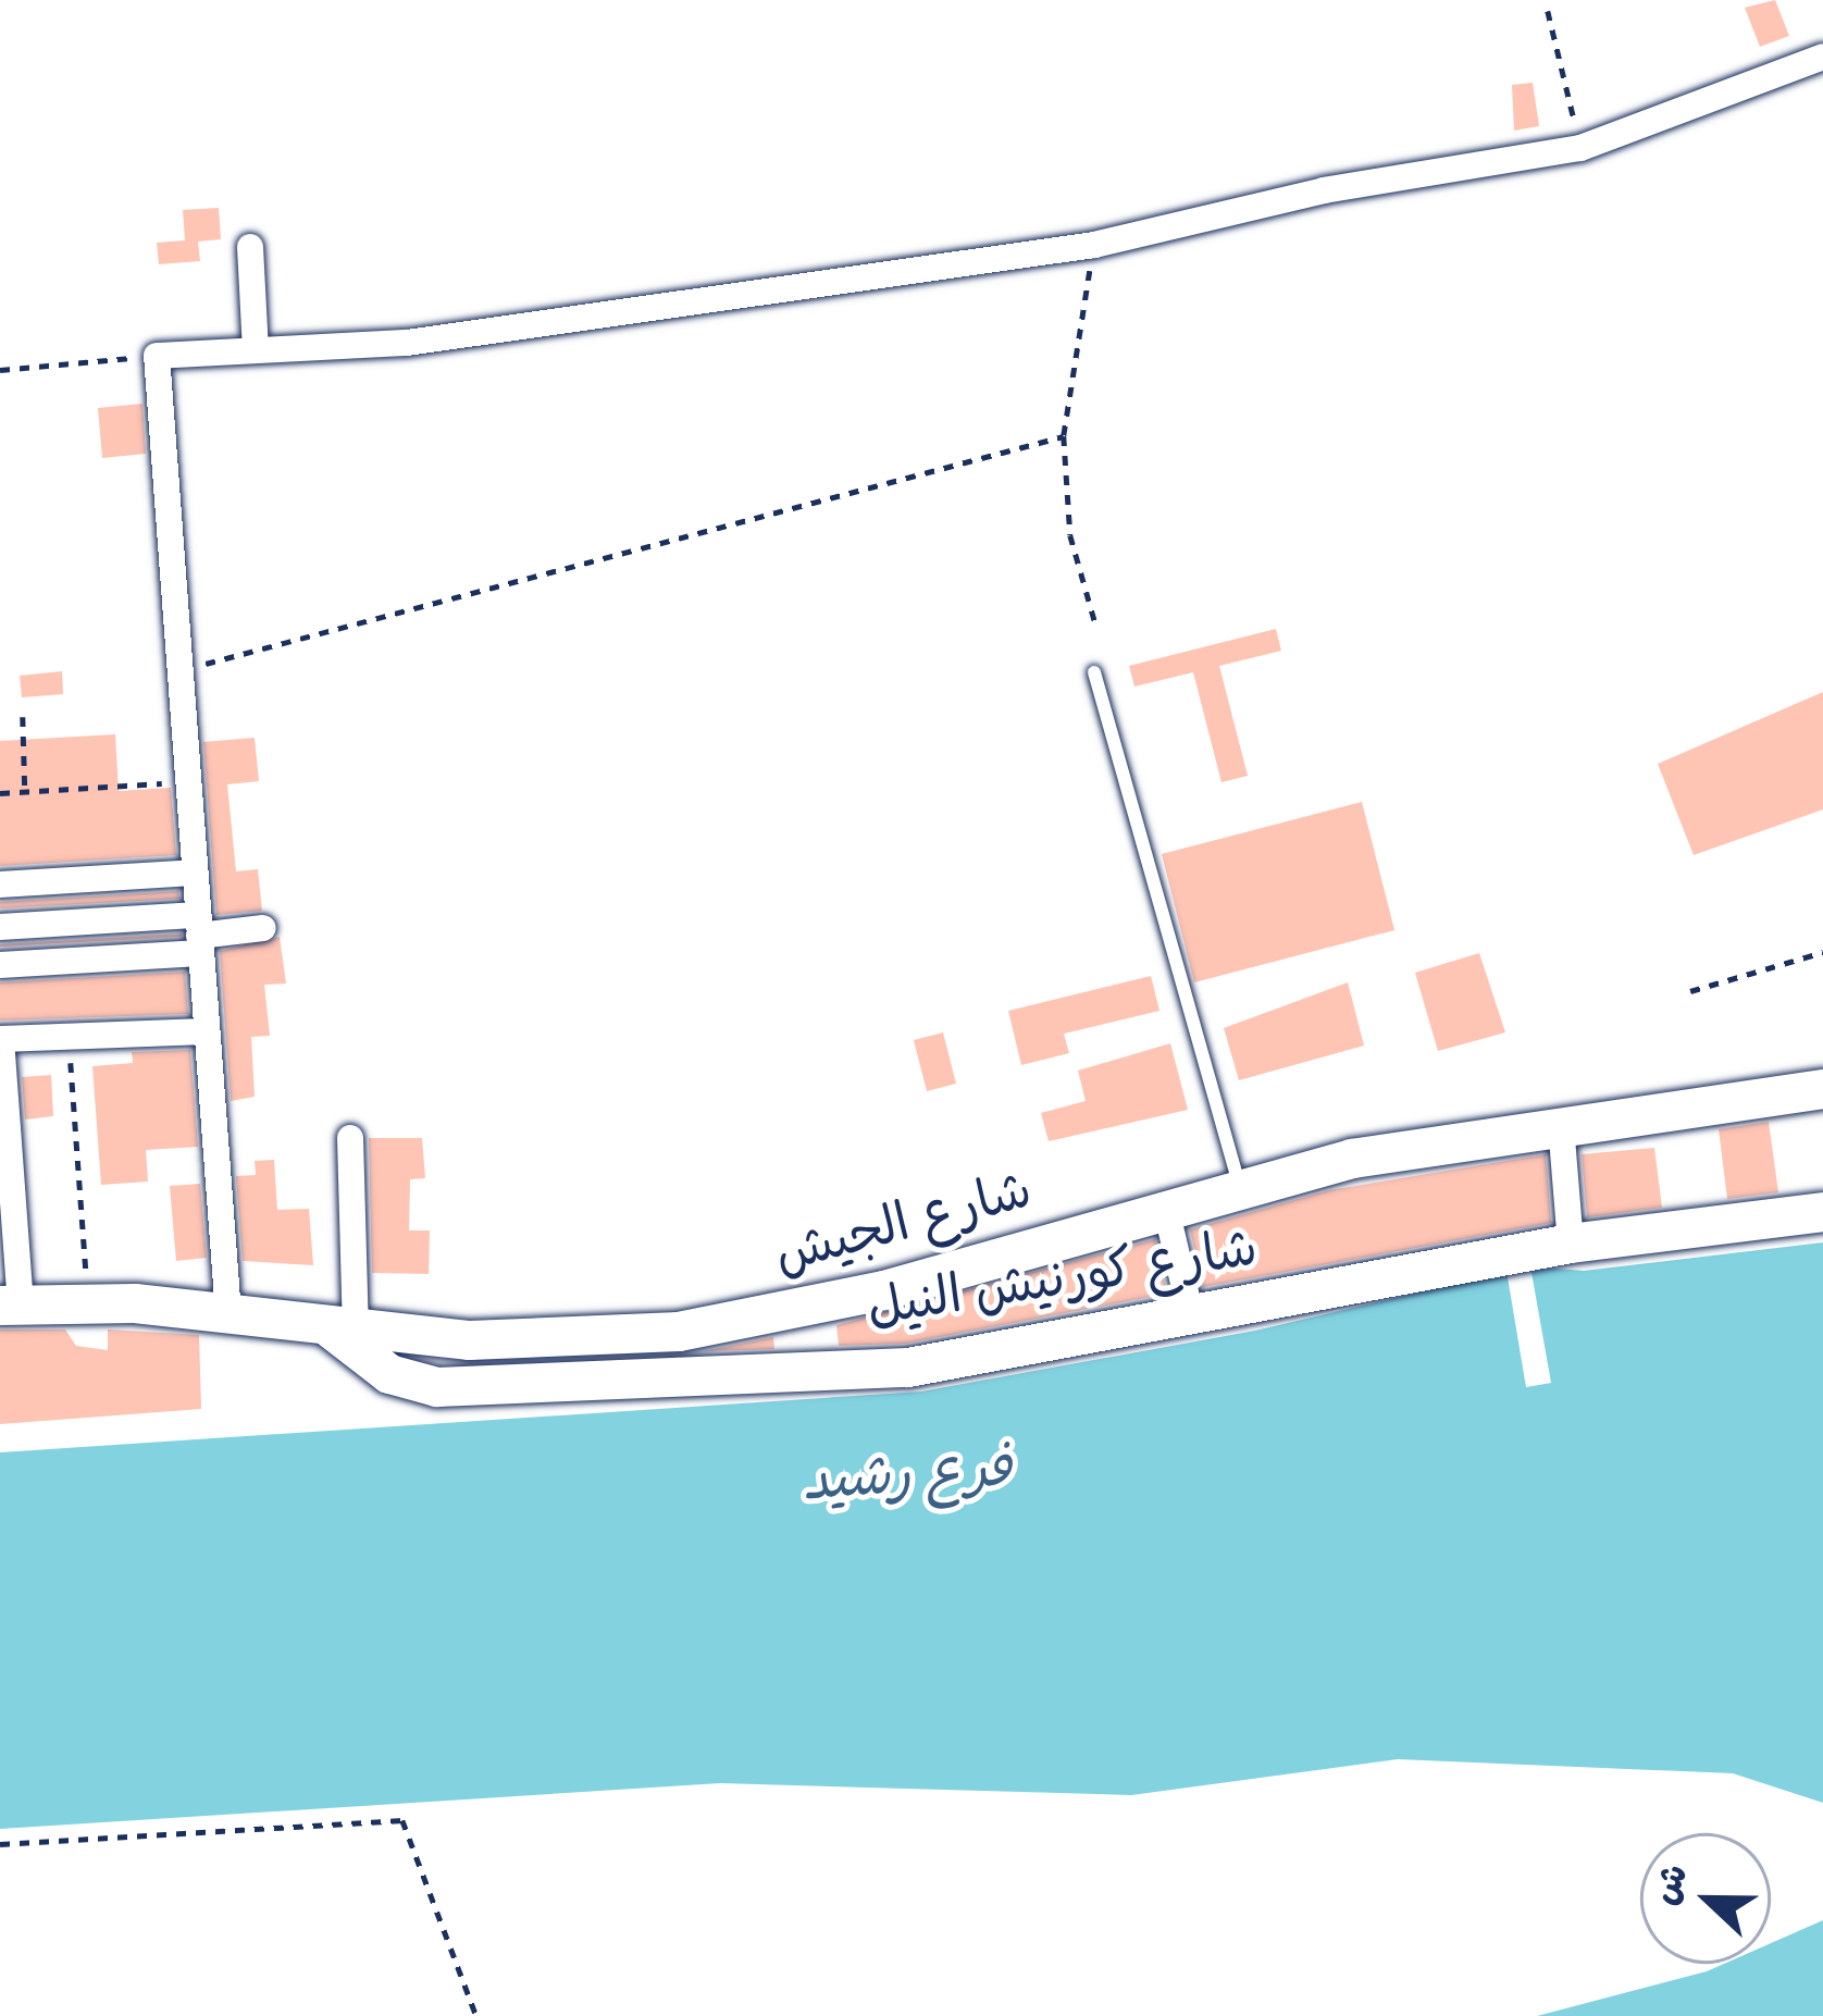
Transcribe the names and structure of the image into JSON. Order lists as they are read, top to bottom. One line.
{"streets":{"main road":["شارع الجيش","شارع كورنيش النيل"]},"crossings":[["شارع الجيش","شارع كورنيش النيل"]],"water":["فرع رشيد"],"north":"left"}
